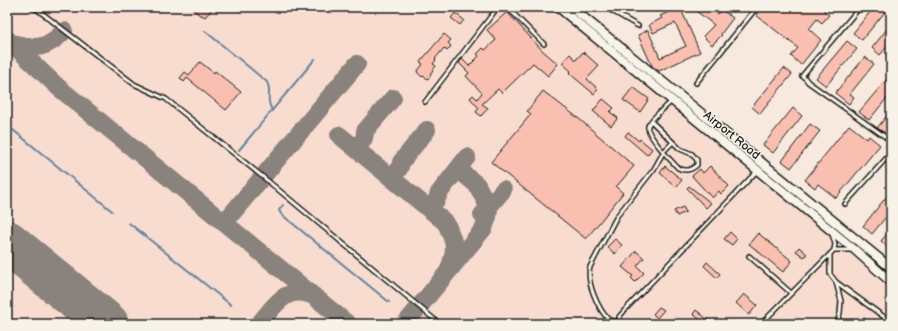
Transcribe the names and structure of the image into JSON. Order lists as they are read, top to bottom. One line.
{"streets":{"main road":["Airport Road"]}}
